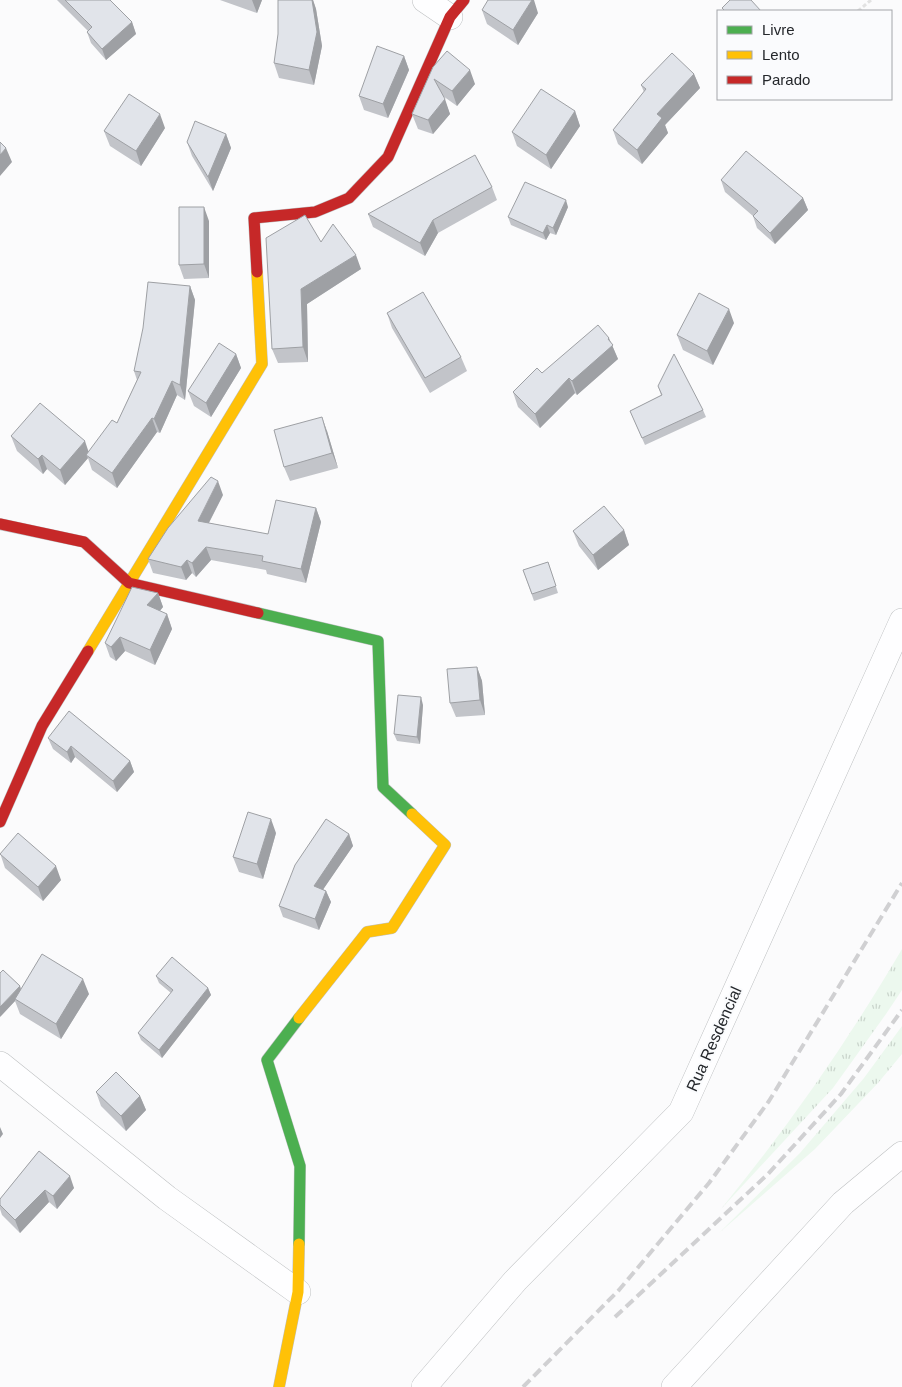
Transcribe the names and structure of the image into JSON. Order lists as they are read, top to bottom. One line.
{"streets":{"street":["Rua Resdencial"]},"legend":["Livre","Lento","Parado"]}
